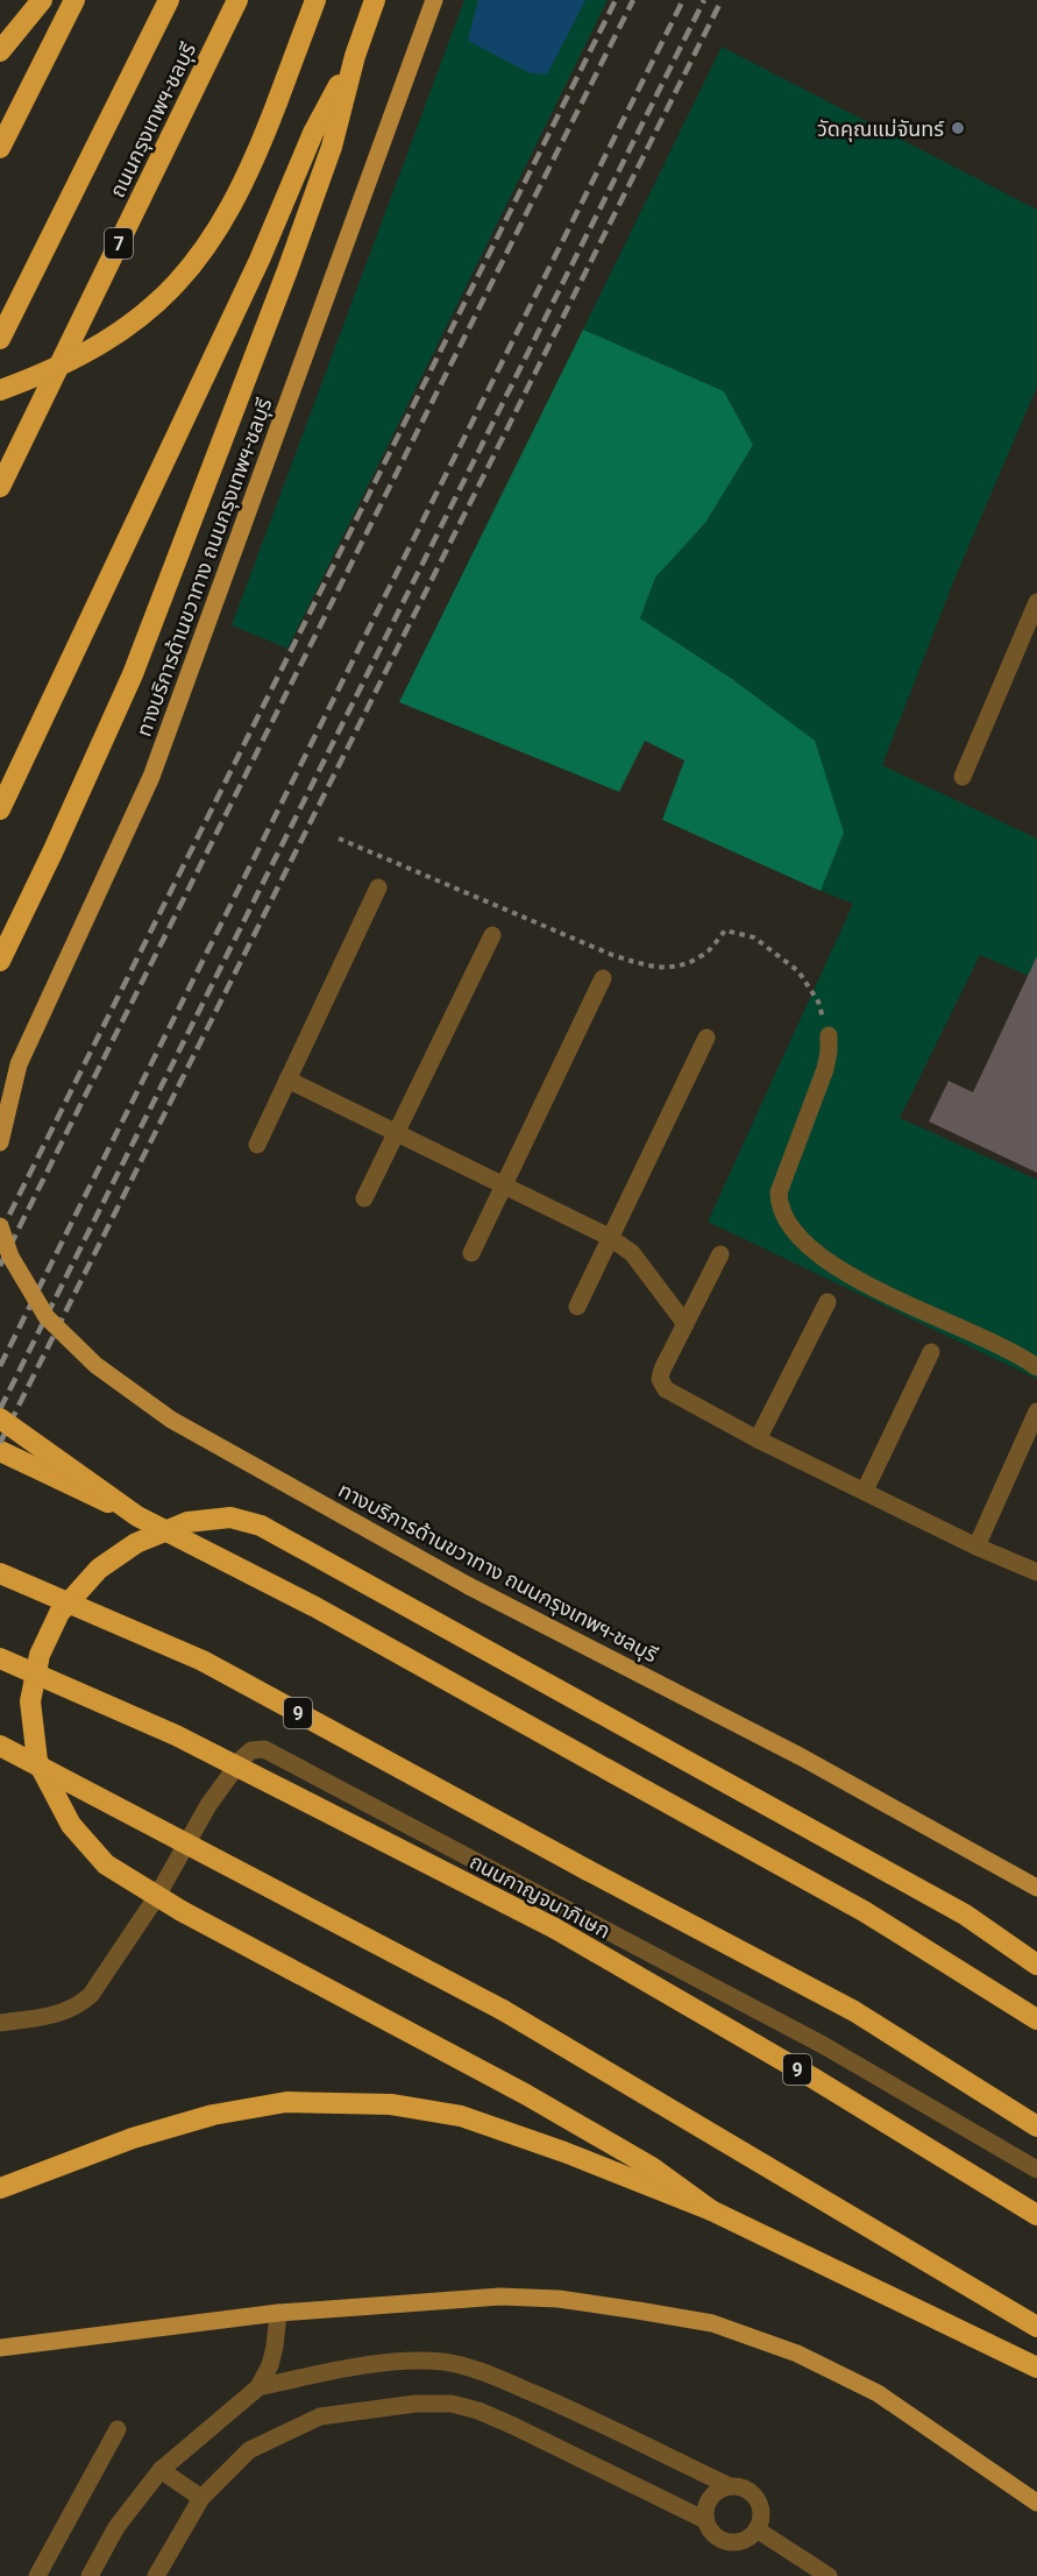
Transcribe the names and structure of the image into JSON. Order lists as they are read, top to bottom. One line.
{"streets":{"highway":["ถนนกรุงเทพฯ-ชลบุรี","7","9","ถนนกาญจนาภิเษก"],"main road":["ทางบริการด้านขวาทาง ถนนกรุงเทพฯ-ชลบุรี"]},"places":["วัดคุณแม่จันทร์"]}
